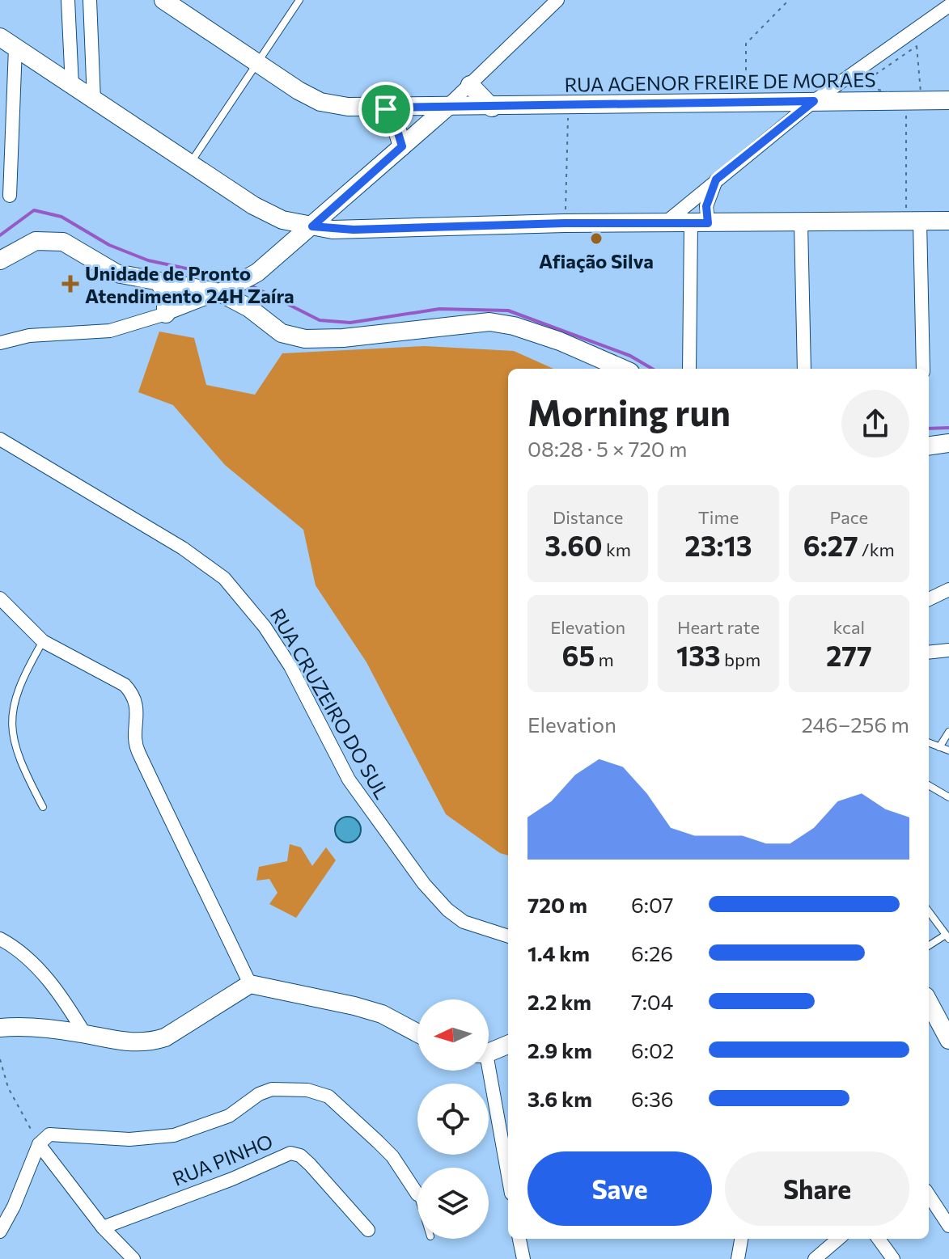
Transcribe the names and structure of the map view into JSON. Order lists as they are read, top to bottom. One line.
{"streets":{"street":["RUA AGENOR FREIRE DE MORAES","RUA CRUZEIRO DO SUL","RUA PINHO"]},"places":{"other":["Afiação Silva"],"health":["Unidade de Pronto Atendimento 24H Zaíra"]},"north":"left","page":{"heading":["Morning run","08:28 · 5 × 720 m"],"stats":[["Distance","3.60 km"],["Time","23:13"],["Pace","6:27 /km"],["Elevation","65 m"],["Heart rate","133 bpm"],["kcal","277"]],"chart":["Elevation","246–256 m"],"list":[{"name":"720 m","note":"6:07"},{"name":"1.4 km","note":"6:26"},{"name":"2.2 km","note":"7:04"},{"name":"2.9 km","note":"6:02"},{"name":"3.6 km","note":"6:36"}],"buttons":["Save","Share"]}}
